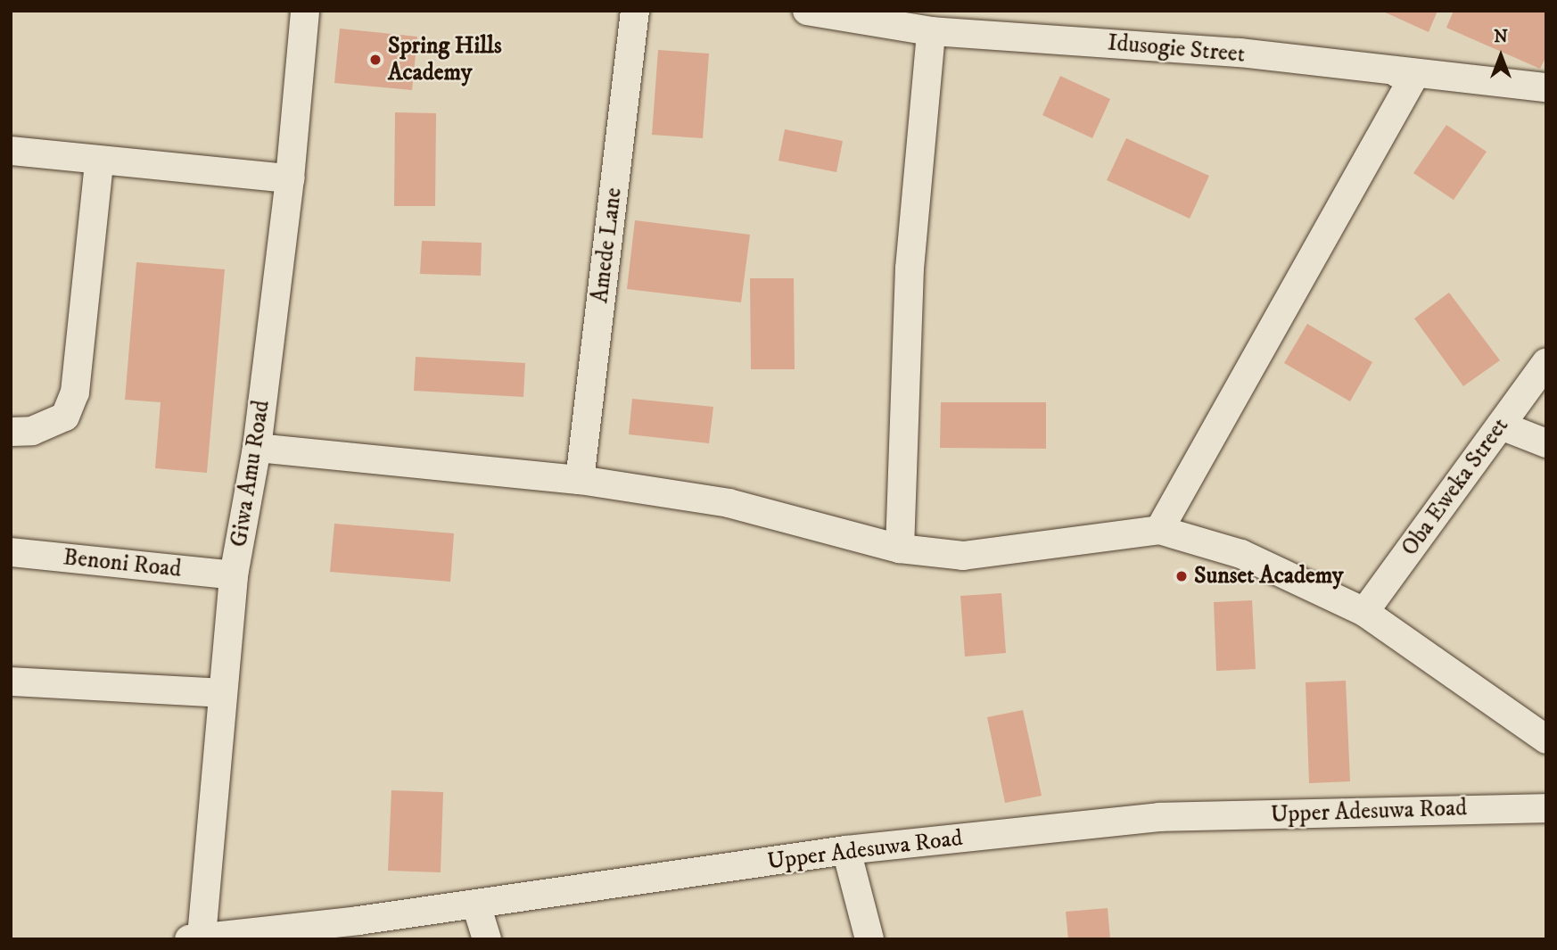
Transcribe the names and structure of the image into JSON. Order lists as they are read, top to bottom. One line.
{"streets":{"street":["Idusogie Street","Amede Lane","Giwa Amu Road","Oba Eweka Street","Benoni Road","Upper Adesuwa Road"]},"crossings":[["Giwa Amu Road","Benoni Road"],["Giwa Amu Road","Upper Adesuwa Road"]],"places":["Spring Hills Academy","Sunset Academy"],"north":"top"}
